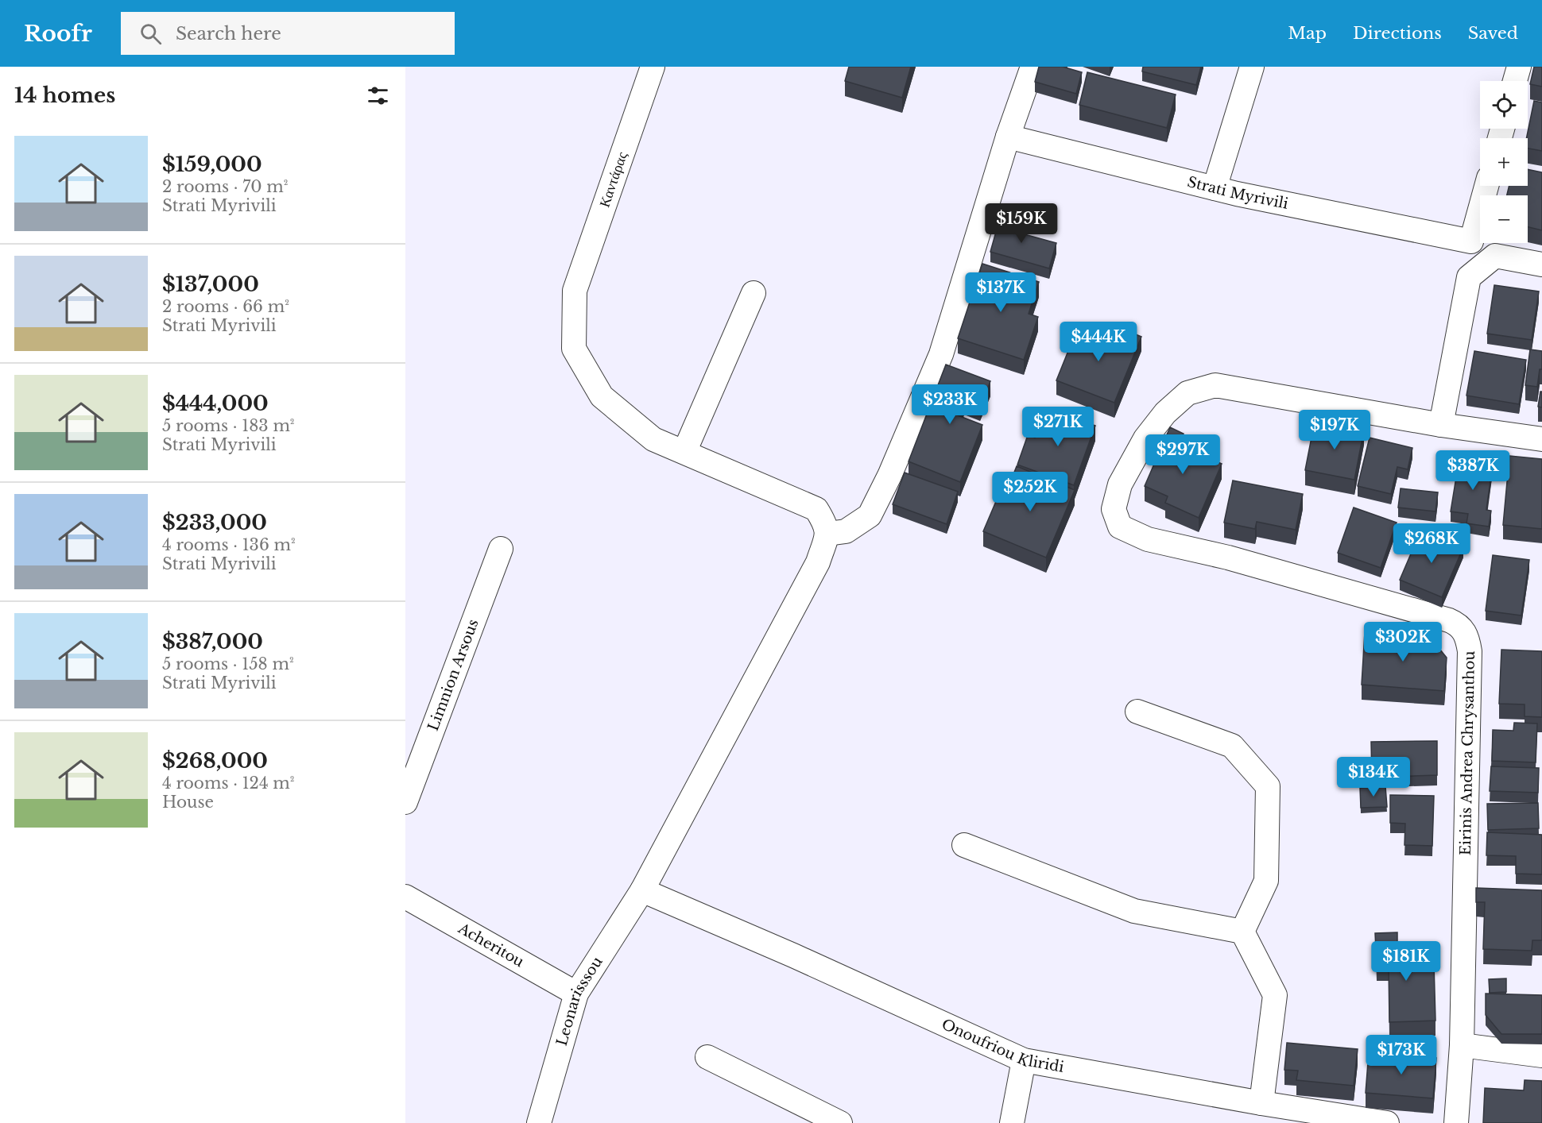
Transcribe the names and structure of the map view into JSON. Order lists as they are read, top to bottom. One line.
{"streets":{"street":["Καντάρας","Strati Myrivili","Limnion Arsous","Eirinis Andrea Chrysanthou","Acheritou","Leonarisssou","Onoufriou Kliridi"]},"crossings":[["Καντάρας","Leonarisssou"],["Acheritou","Leonarisssou"],["Leonarisssou","Onoufriou Kliridi"]],"page":{"header":"Roofr","search":"Search here","nav":["Map","Directions","Saved"],"heading":"14 homes","map_buttons":["+","−"],"list":[{"name":"$159,000","note":"2 rooms · 70 m² · Strati Myrivili"},{"name":"$137,000","note":"2 rooms · 66 m² · Strati Myrivili"},{"name":"$444,000","note":"5 rooms · 183 m² · Strati Myrivili"},{"name":"$233,000","note":"4 rooms · 136 m² · Strati Myrivili"},{"name":"$387,000","note":"5 rooms · 158 m² · Strati Myrivili"},{"name":"$268,000","note":"4 rooms · 124 m² · House"}],"price":["$159K","$137K","$444K","$233K","$271K","$197K","$297K","$387K","$252K","$268K","$302K","$134K","$181K","$173K"]}}
